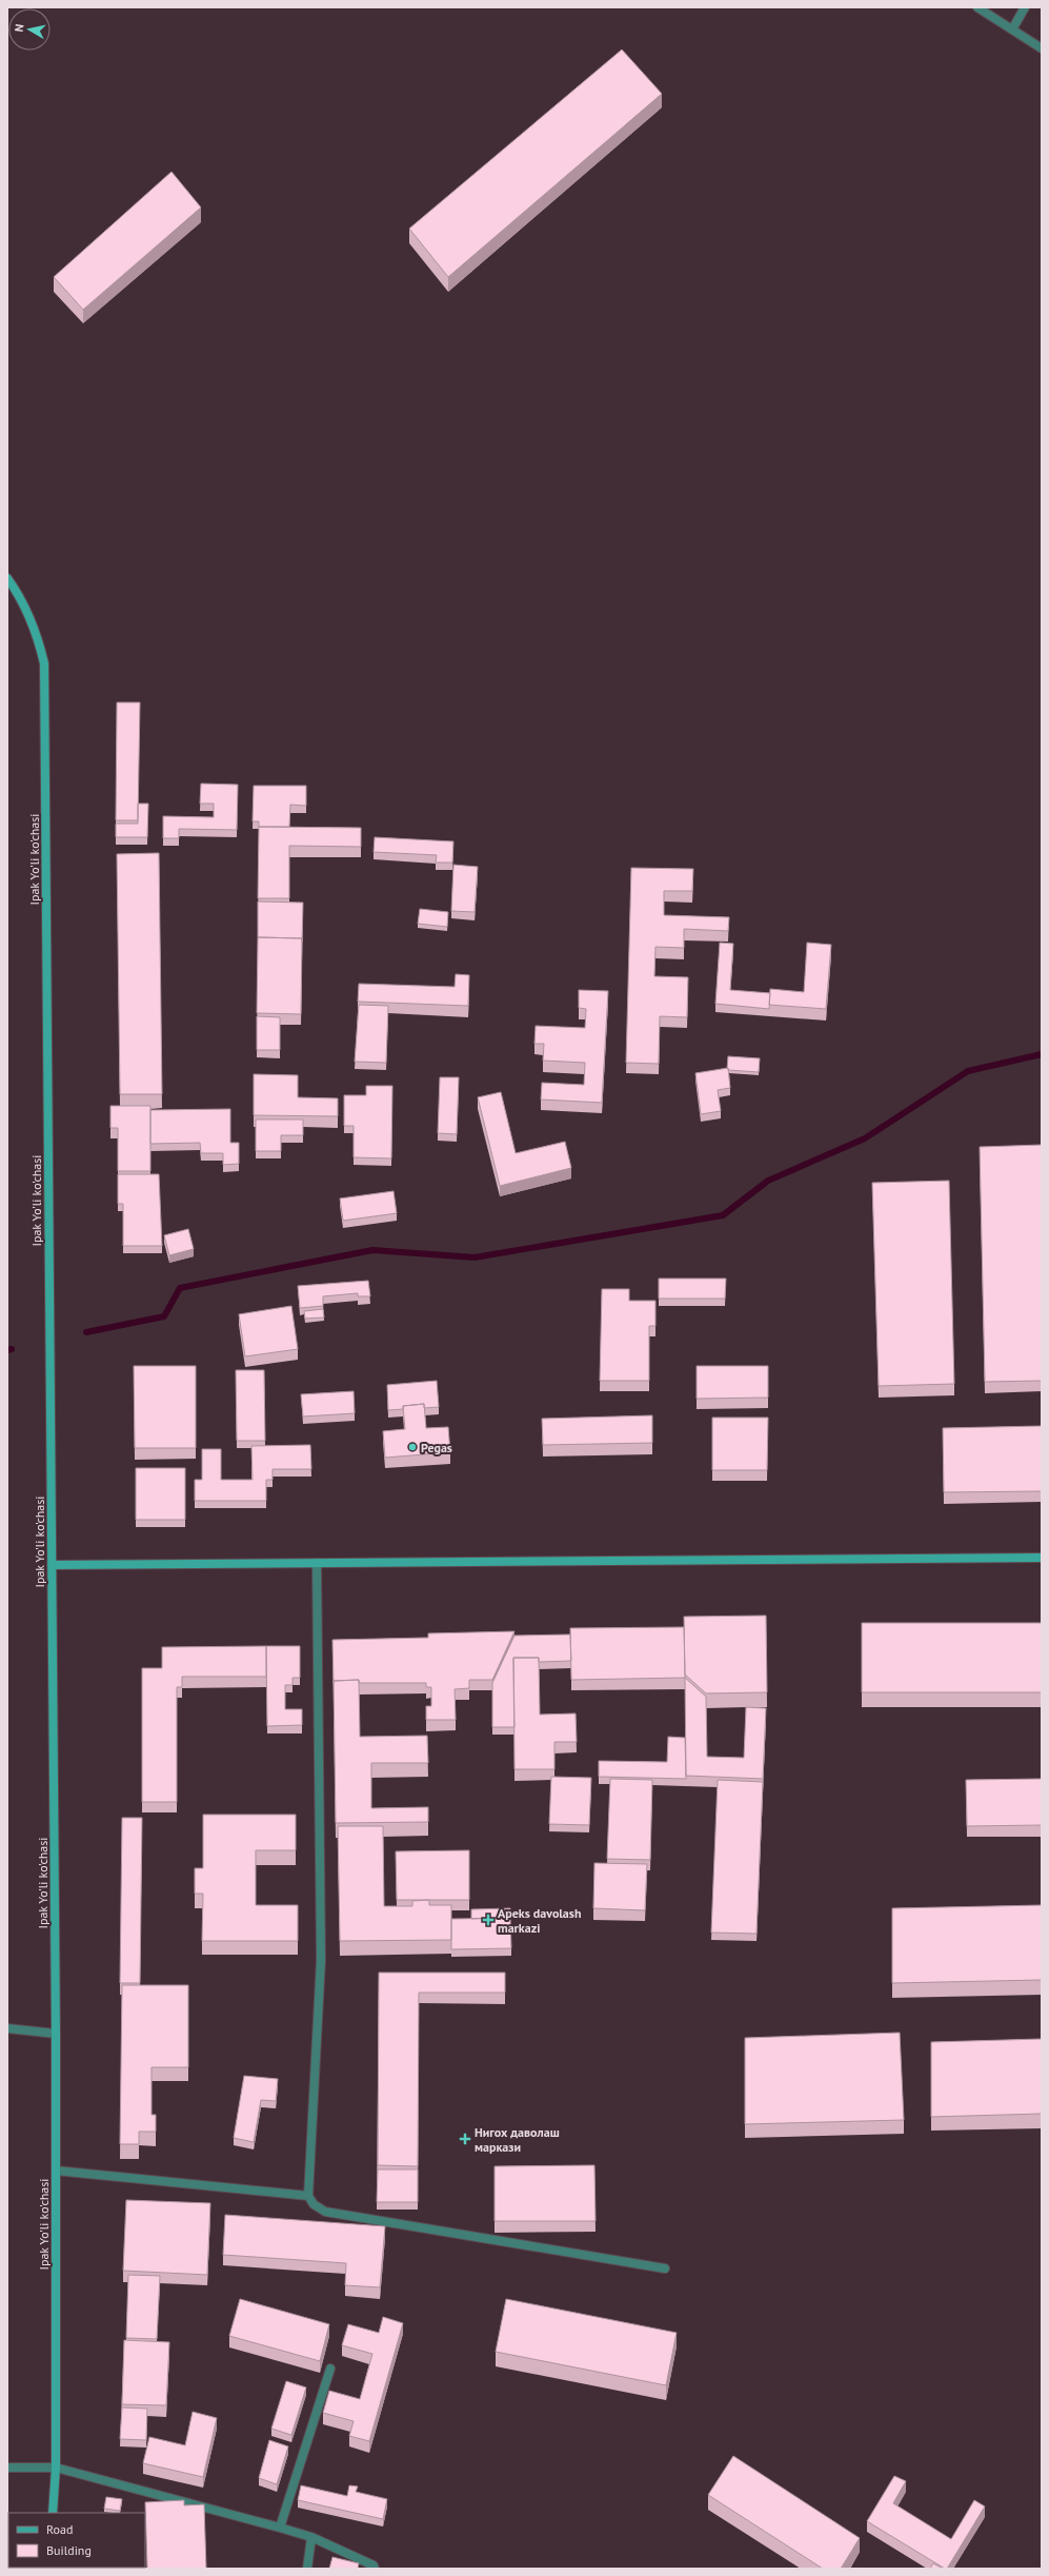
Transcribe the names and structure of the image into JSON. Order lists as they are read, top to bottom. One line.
{"streets":{"main road":["Ipak Yo'li ko'chasi"]},"places":{"other":["Pegas"],"health":["Apeks davolash markazi","Нигох даволаш маркази"]},"legend":["Road","Building"],"north":"left"}
